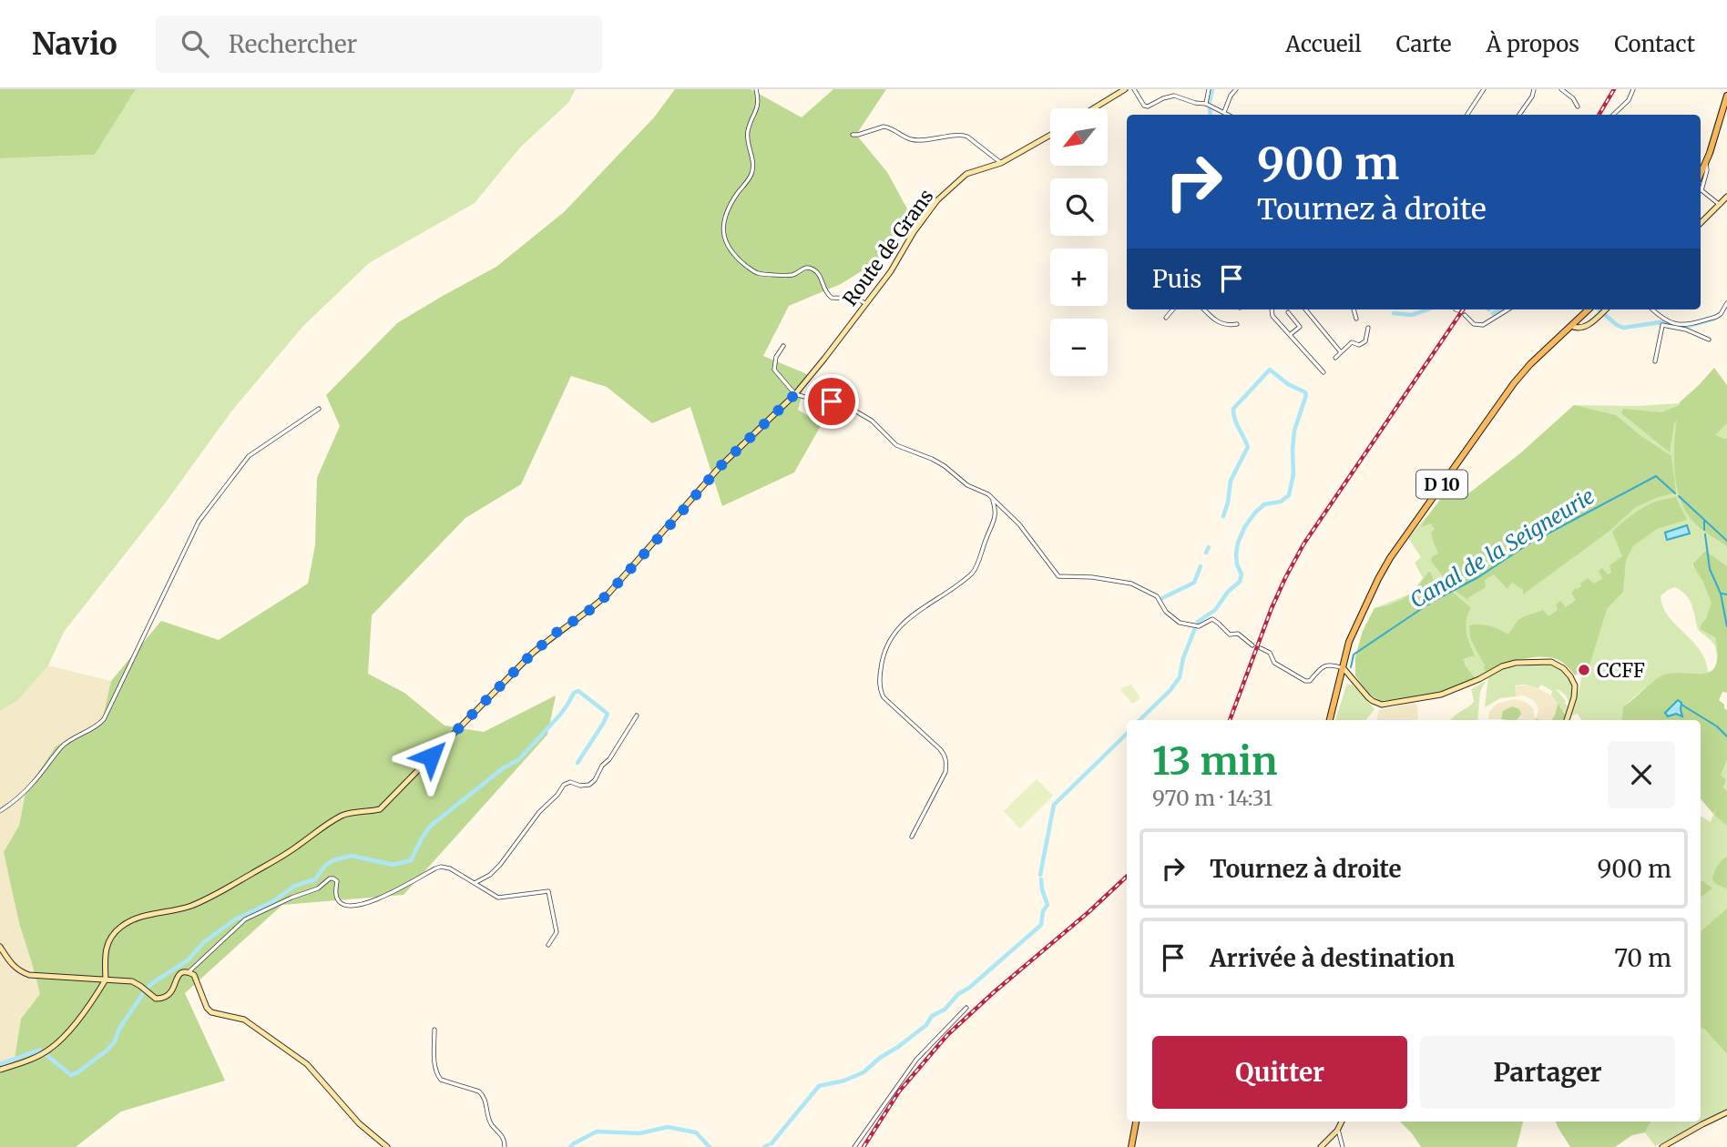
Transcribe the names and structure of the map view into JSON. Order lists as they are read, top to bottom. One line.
{"streets":{"main road":["D 10"],"street":["Route de Grans"]},"water":["Canal de la Seigneurie"],"places":["CCFF"],"north":"bottom left","page":{"header":"Navio","search":"Rechercher","nav":["Accueil","Carte","À propos","Contact"],"map_buttons":["+","−"],"turn":["900 m","Tournez à droite"],"then":"Puis","heading":["13 min","970 m · 14:31"],"list":[{"name":"Tournez à droite","value":"900 m"},{"name":"Arrivée à destination","value":"70 m"}],"buttons":["Quitter","Partager"]}}
